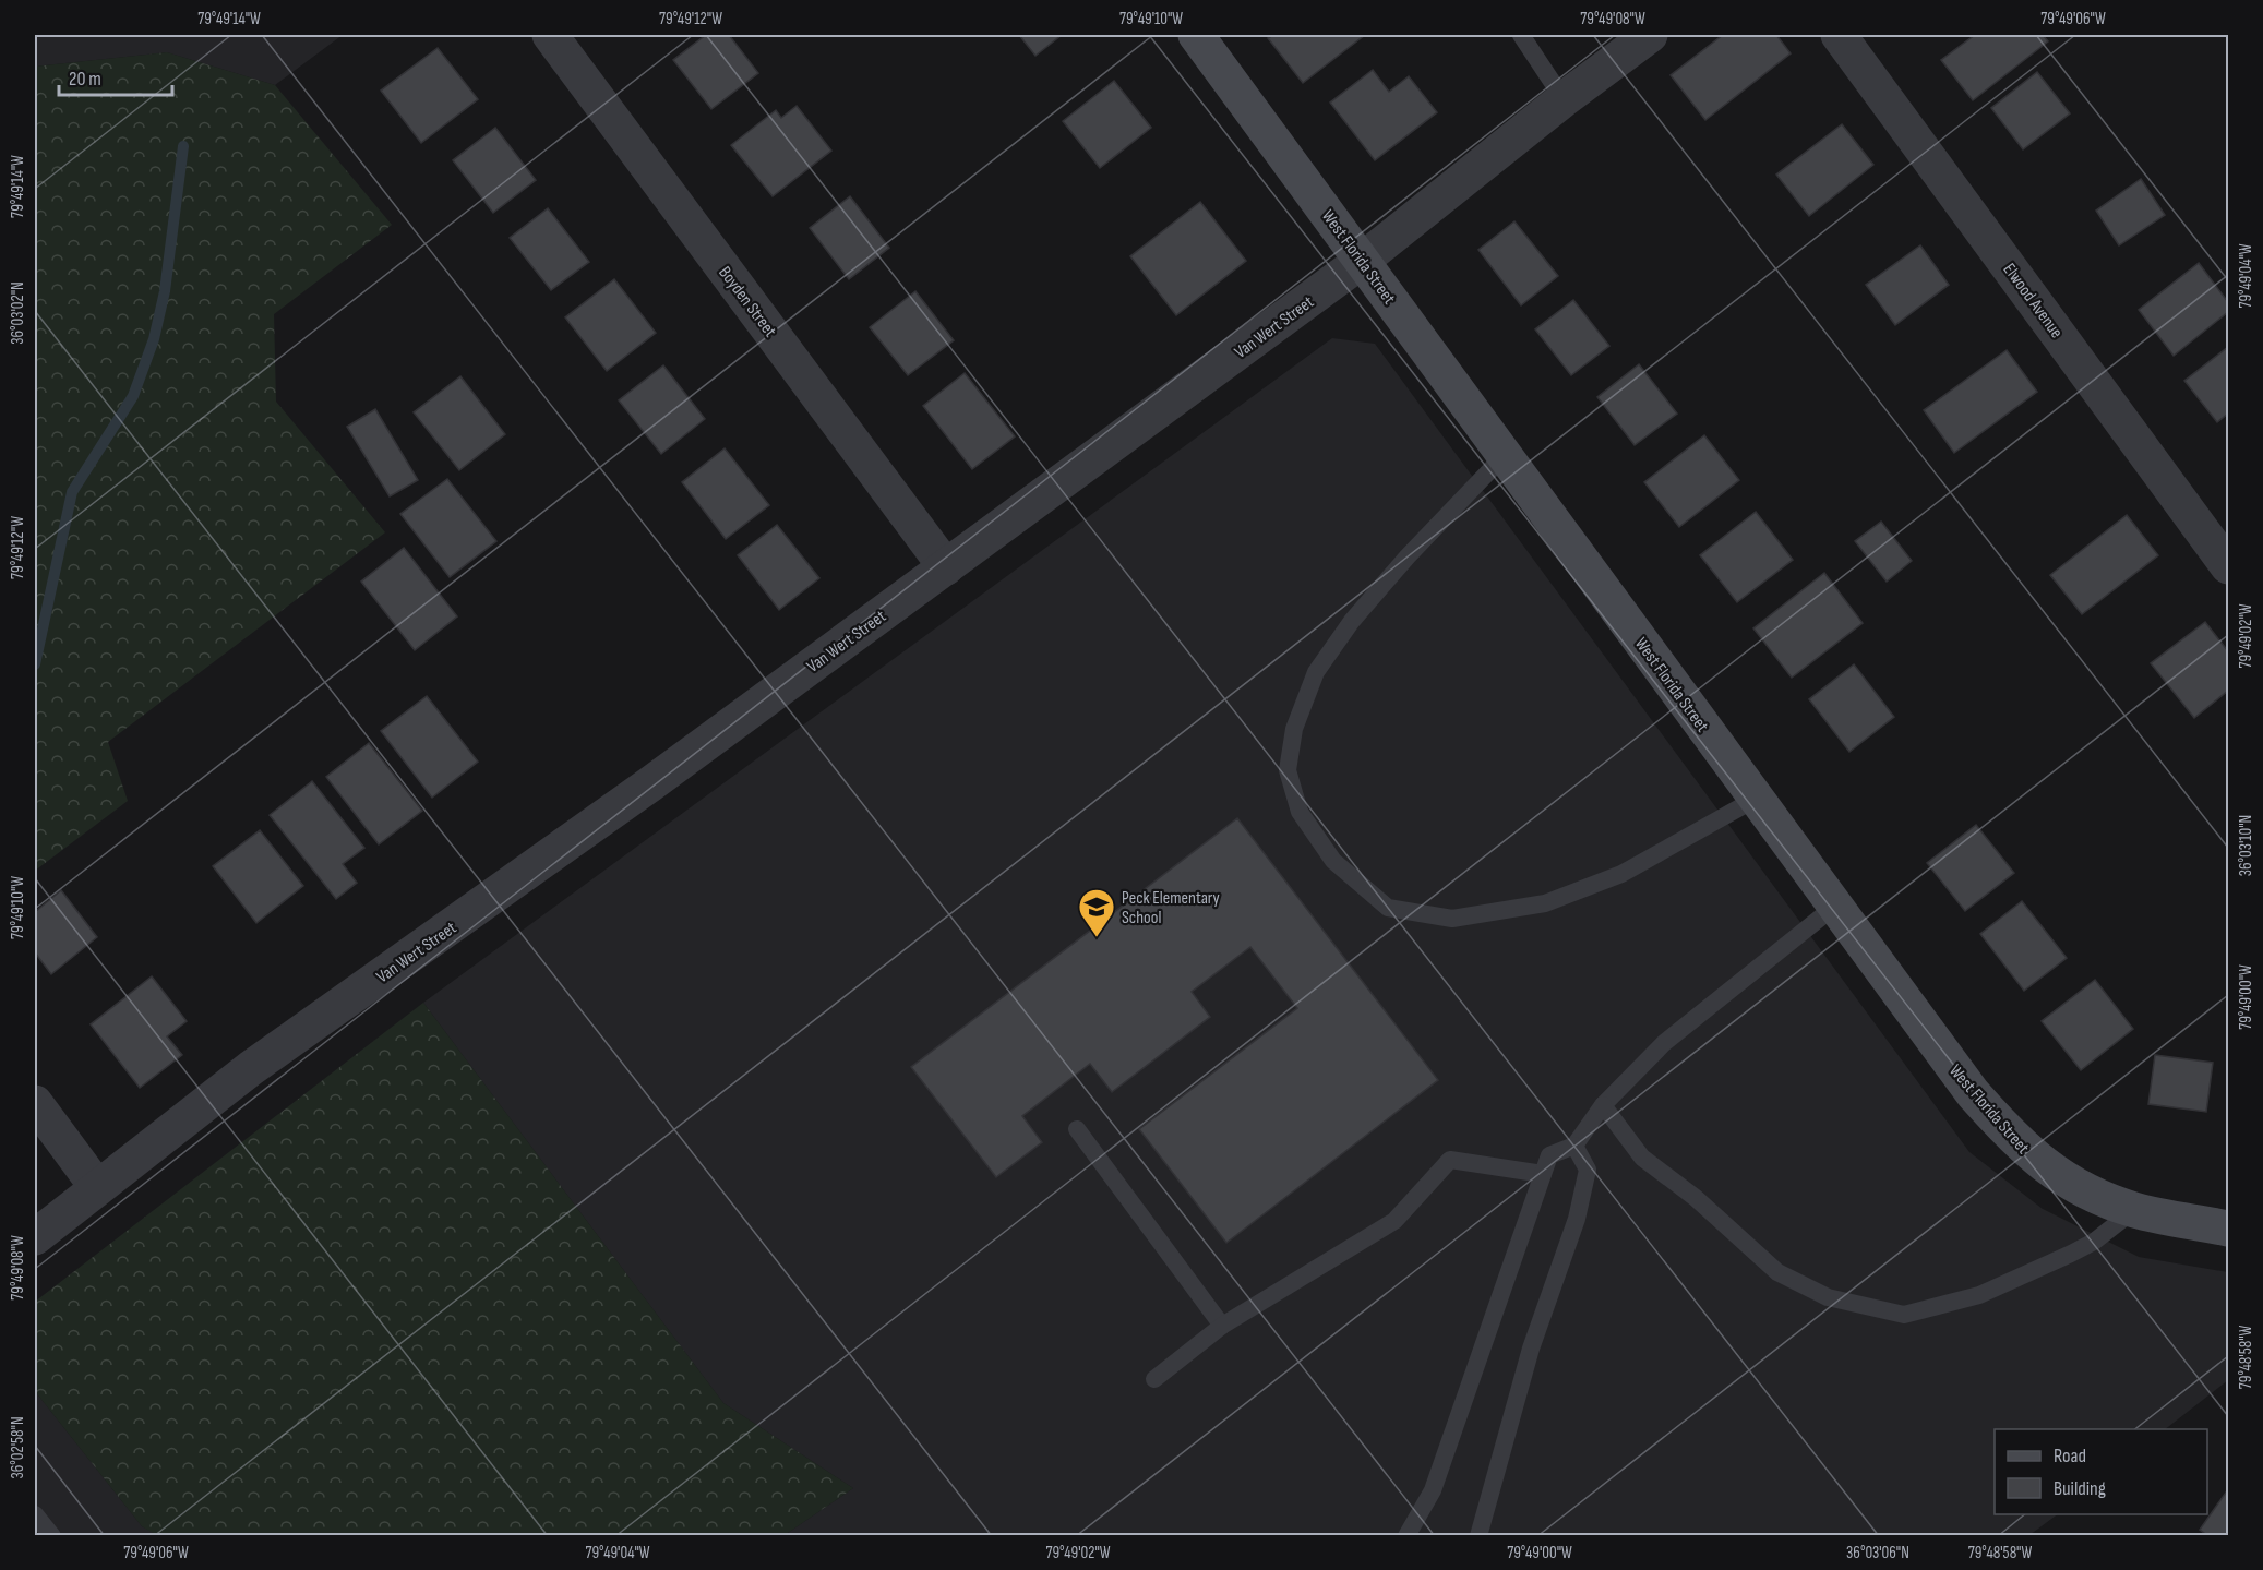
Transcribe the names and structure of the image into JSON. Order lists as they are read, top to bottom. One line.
{"streets":{"main road":["West Florida Street"],"street":["Elwood Avenue","Boyden Street","Van Wert Street"]},"crossings":[["West Florida Street","Van Wert Street"],["Boyden Street","Van Wert Street"]],"places":{"school or university":["Peck Elementary School"]},"legend":["Road","Building"],"scale_bar":"20 m","coordinates":["79°49'14\"W","79°49'12\"W","79°49'10\"W","79°49'08\"W","79°49'06\"W","79°49'04\"W","36°03'02\"N","79°49'02\"W","36°03'10\"N","79°49'00\"W","79°48'58\"W","36°02'58\"N","36°03'06\"N"]}
